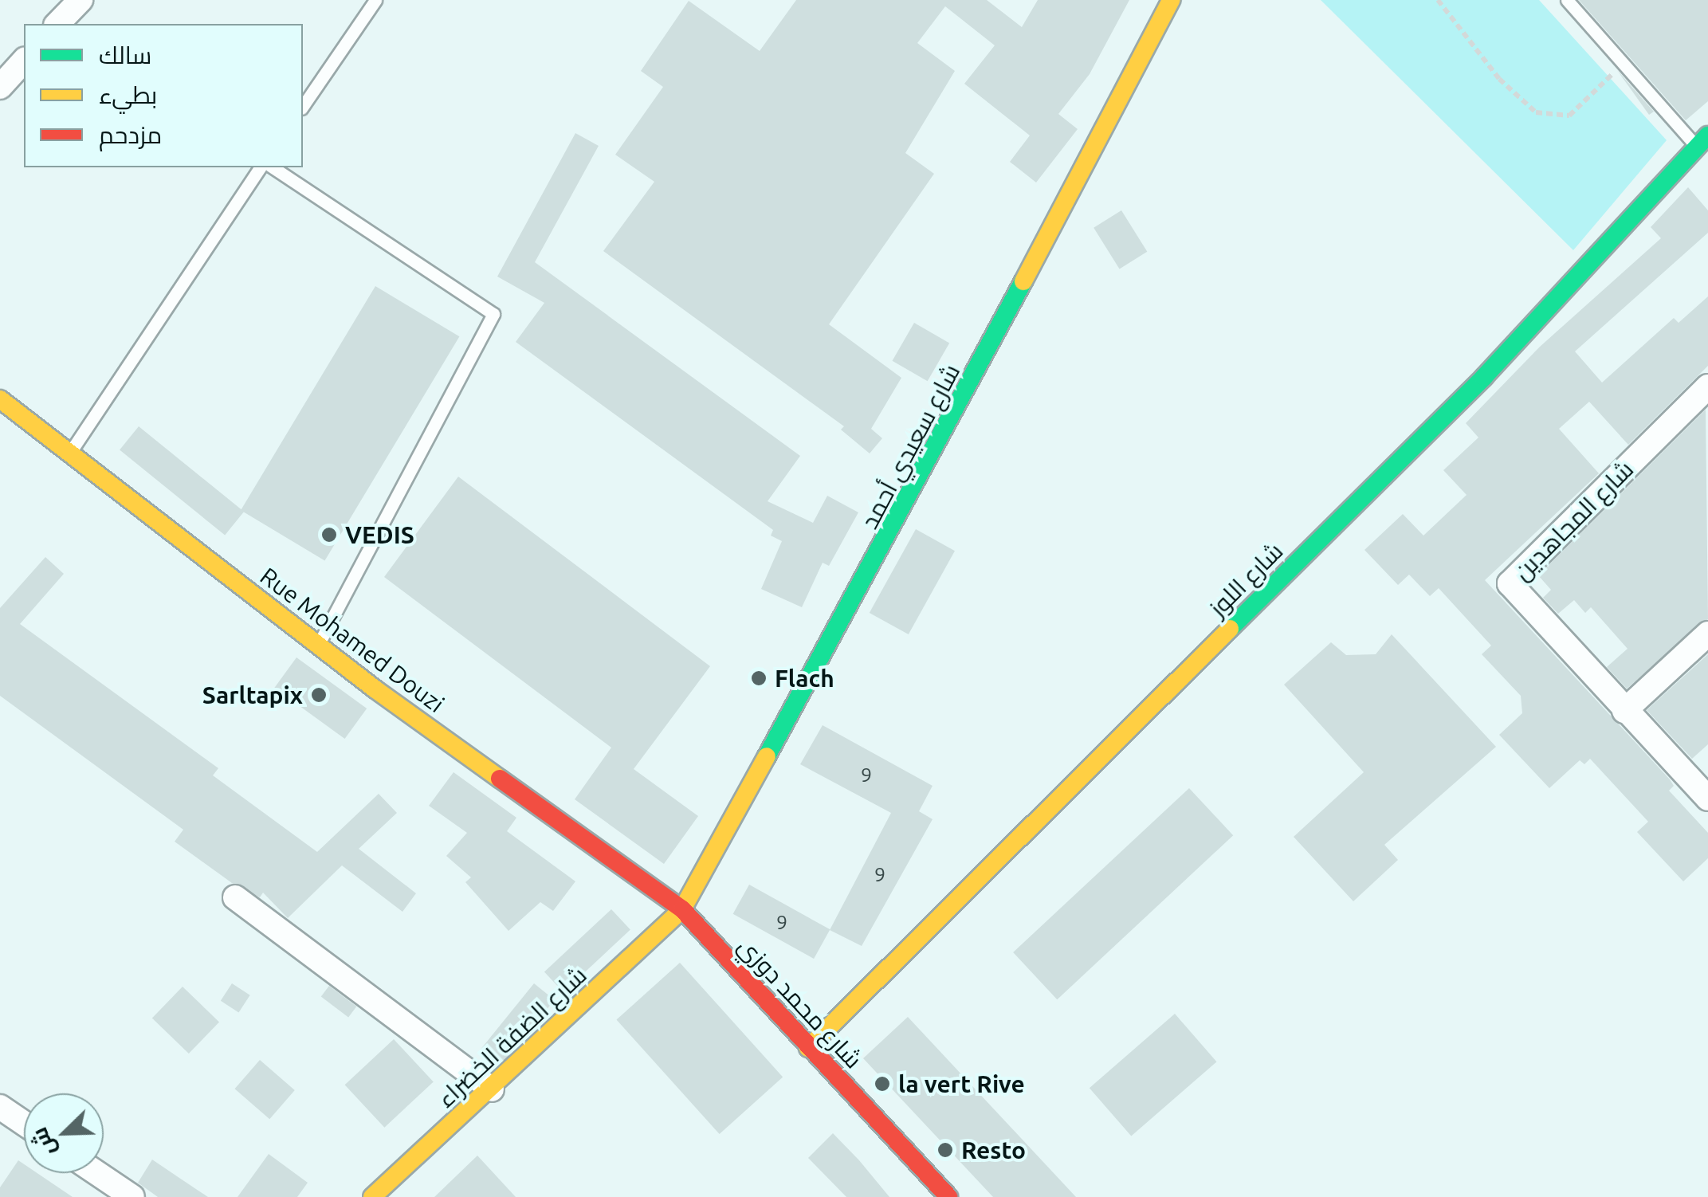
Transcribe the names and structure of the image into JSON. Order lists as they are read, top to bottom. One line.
{"streets":{"street":["شارع سعيدي أحمد","شارع المجاهدين","شارع اللوز","Rue Mohamed Douzi","شارع محمد دوزي","شارع الضفة الخضراء"]},"crossings":[["شارع سعيدي أحمد","Rue Mohamed Douzi"],["شارع سعيدي أحمد","شارع محمد دوزي"],["شارع سعيدي أحمد","شارع الضفة الخضراء"],["شارع اللوز","شارع محمد دوزي"],["Rue Mohamed Douzi","شارع محمد دوزي"],["Rue Mohamed Douzi","شارع الضفة الخضراء"],["شارع محمد دوزي","شارع الضفة الخضراء"]],"places":["VEDIS","Flach","Sarltapix","la vert Rive","Resto"],"house_numbers":["9","9","9"],"legend":["سالك","بطيء","مزدحم"],"north":"bottom left"}
